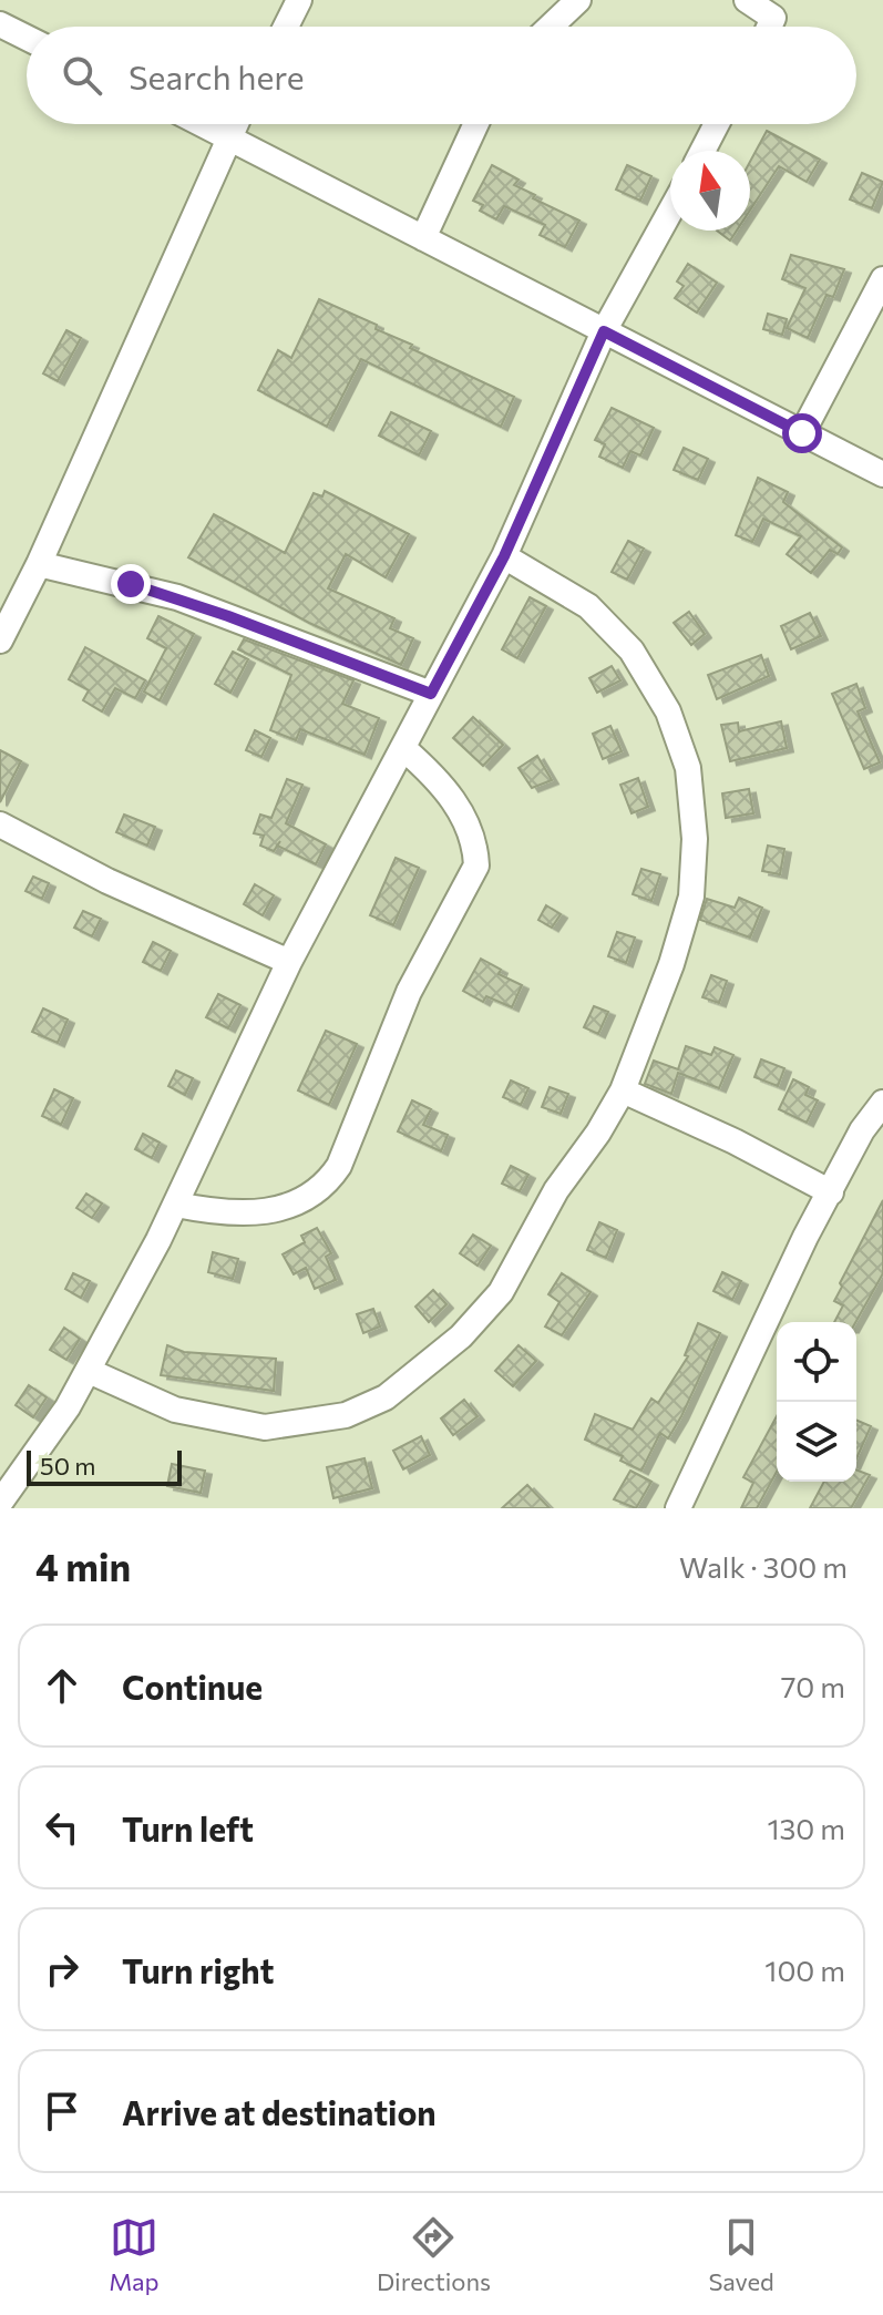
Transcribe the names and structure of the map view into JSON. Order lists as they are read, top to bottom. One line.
{"scale_bar":"50 m","north":"top","page":{"search":"Search here","scale":"50 m","heading":["4 min","Walk · 300 m"],"list":[["Continue","70 m"],["Turn left","130 m"],["Turn right","100 m"],"Arrive at destination"],"nav":["Map","Directions","Saved"]}}
